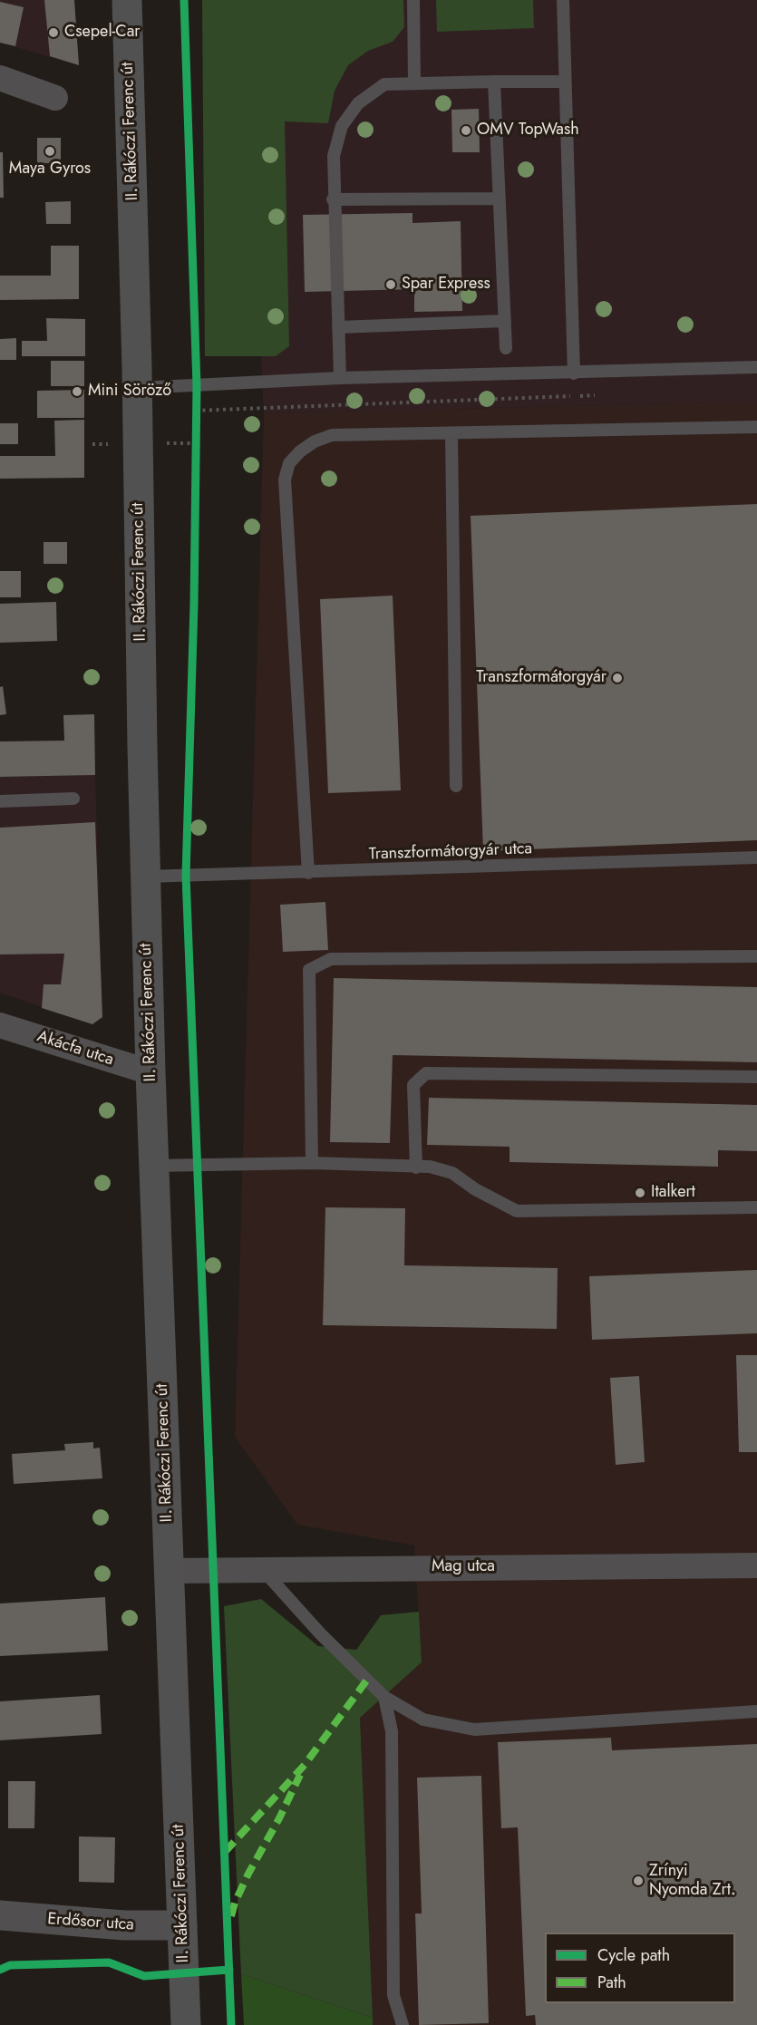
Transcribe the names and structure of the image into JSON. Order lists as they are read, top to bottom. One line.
{"streets":{"main road":["II. Rákóczi Ferenc út"],"street":["Akácfa utca","Mag utca","Erdősor utca"],"lane":["Transzformátorgyár utca"]},"crossings":[["II. Rákóczi Ferenc út","Transzformátorgyár utca"],["II. Rákóczi Ferenc út","Akácfa utca"],["II. Rákóczi Ferenc út","Mag utca"],["II. Rákóczi Ferenc út","Erdősor utca"]],"places":["Csepel-Car","OMV TopWash","Maya Gyros","Spar Express","Mini Söröző","Transzformátorgyár","Italkert","Zrínyi Nyomda Zrt."],"legend":["Cycle path","Path"]}
